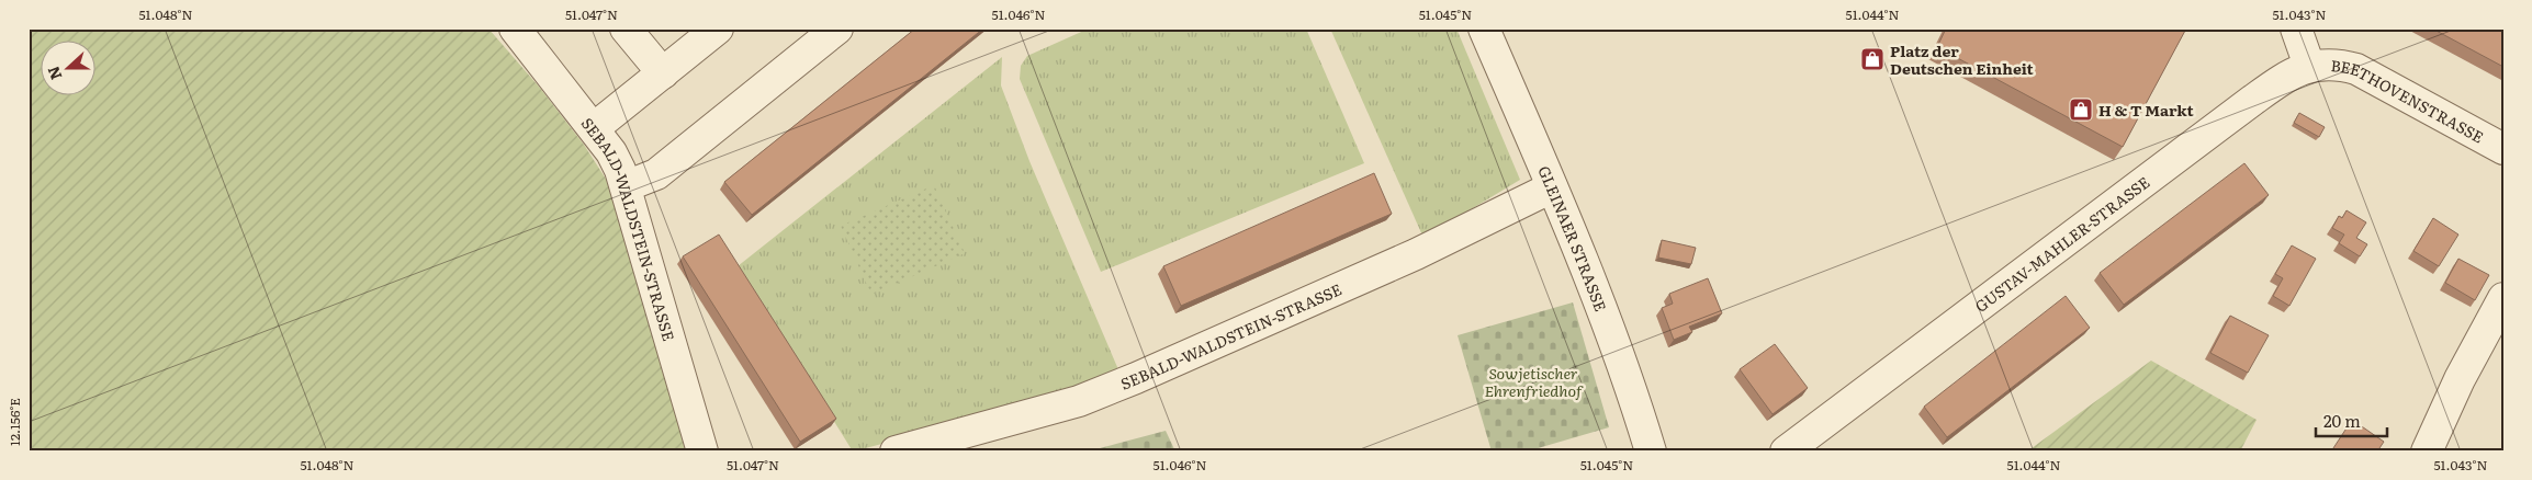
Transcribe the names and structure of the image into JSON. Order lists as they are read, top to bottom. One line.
{"streets":{"street":["BEETHOVENSTRASSE","SEBALD-WALDSTEIN-STRASSE","GLEINAER STRASSE","GUSTAV-MAHLER-STRASSE"]},"crossings":[["BEETHOVENSTRASSE","GUSTAV-MAHLER-STRASSE"],["SEBALD-WALDSTEIN-STRASSE","GLEINAER STRASSE"]],"parks":["Sowjetischer Ehrenfriedhof"],"places":{"shop":["Platz der Deutschen Einheit","H & T Markt"]},"scale_bar":"20 m","north":"left","coordinates":["51.048°N","51.047°N","51.046°N","51.045°N","51.044°N","51.043°N","12.156°E"]}
